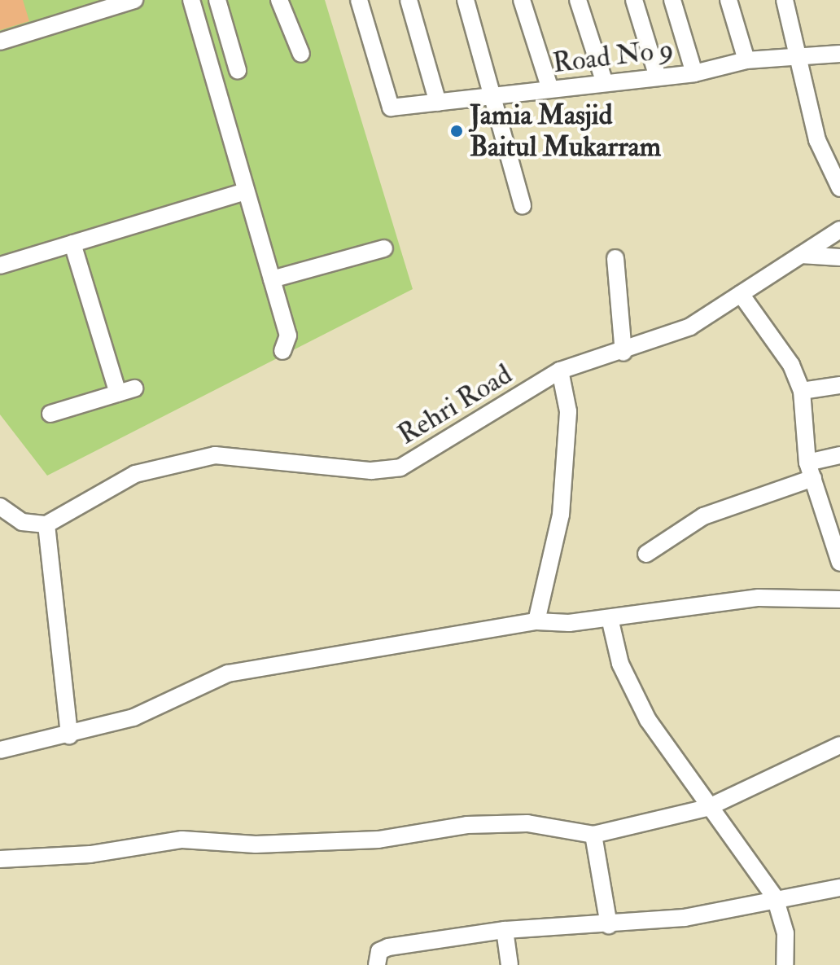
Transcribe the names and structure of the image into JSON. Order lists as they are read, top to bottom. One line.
{"streets":{"street":["Road No 9","Rehri Road"]},"places":["Jamia Masjid Baitul Mukarram"]}
